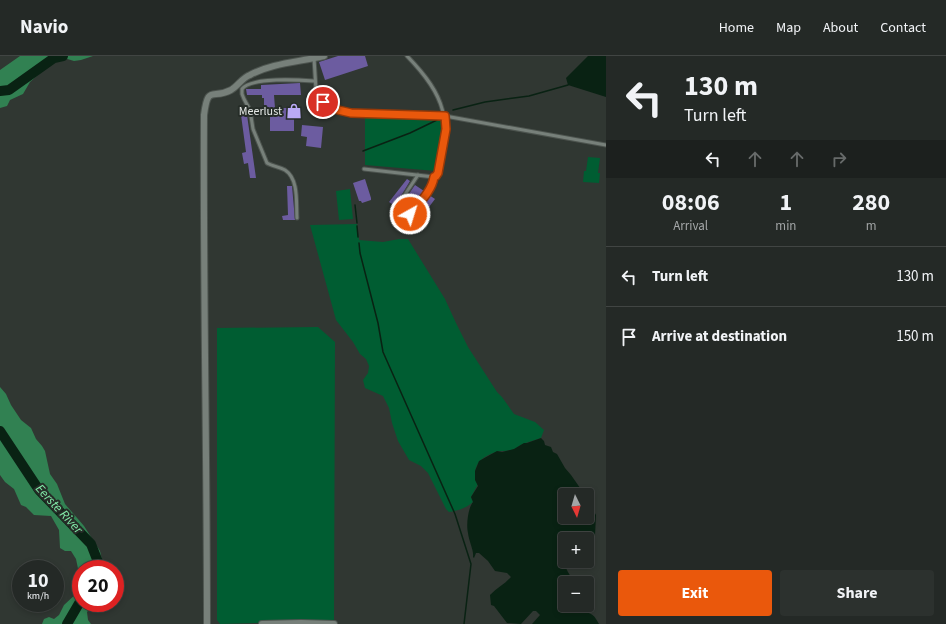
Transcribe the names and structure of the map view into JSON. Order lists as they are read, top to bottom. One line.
{"water":["Eerste River"],"places":{"shop":["Meerlust"]},"north":"bottom","page":{"header":"Navio","nav":["Home","Map","About","Contact"],"turn":["130 m","Turn left"],"eta":["08:06","Arrival","1","min","280","m"],"list":[{"name":"Turn left","value":"130 m"},{"name":"Arrive at destination","value":"150 m"}],"map_buttons":["+","−"],"speed":"10 km/h","limit":"20","buttons":["Exit","Share"]}}
